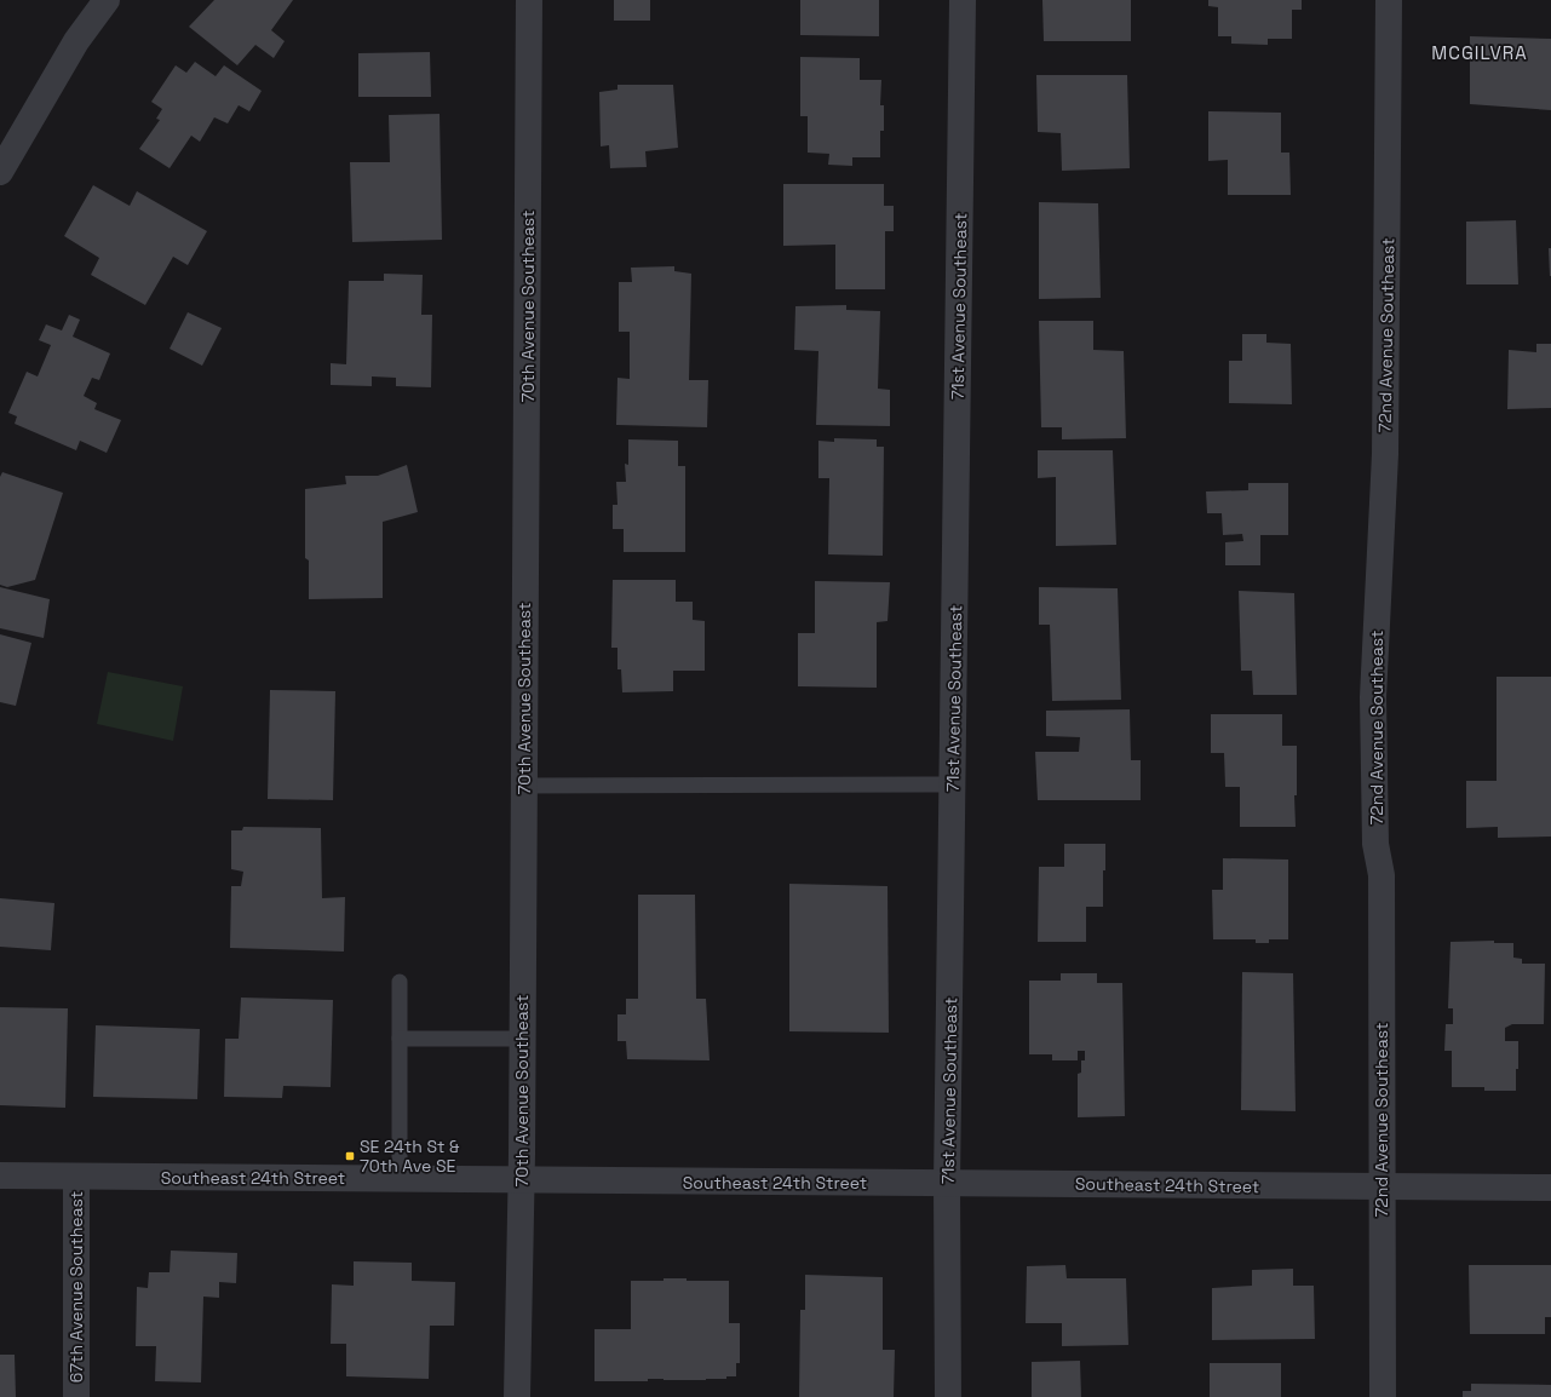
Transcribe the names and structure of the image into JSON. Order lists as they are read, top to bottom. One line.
{"streets":{"street":["70th Avenue Southeast","71st Avenue Southeast","72nd Avenue Southeast","Southeast 24th Street","67th Avenue Southeast"]},"crossings":[["70th Avenue Southeast","Southeast 24th Street"],["71st Avenue Southeast","Southeast 24th Street"],["72nd Avenue Southeast","Southeast 24th Street"],["Southeast 24th Street","67th Avenue Southeast"]],"districts":["MCGILVRA"],"places":{"transit":["SE 24th St & 70th Ave SE"]}}
